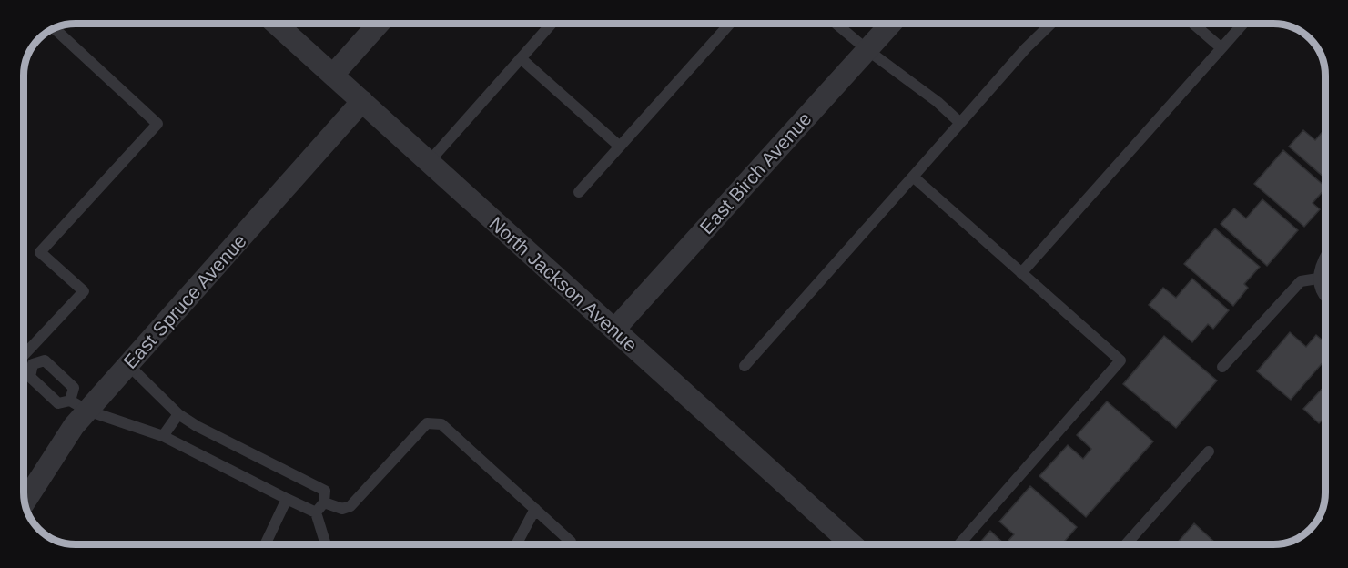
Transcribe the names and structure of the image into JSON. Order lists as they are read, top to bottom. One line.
{"streets":{"street":["East Birch Avenue","North Jackson Avenue","East Spruce Avenue"]},"crossings":[["East Birch Avenue","North Jackson Avenue"],["North Jackson Avenue","East Spruce Avenue"]]}
